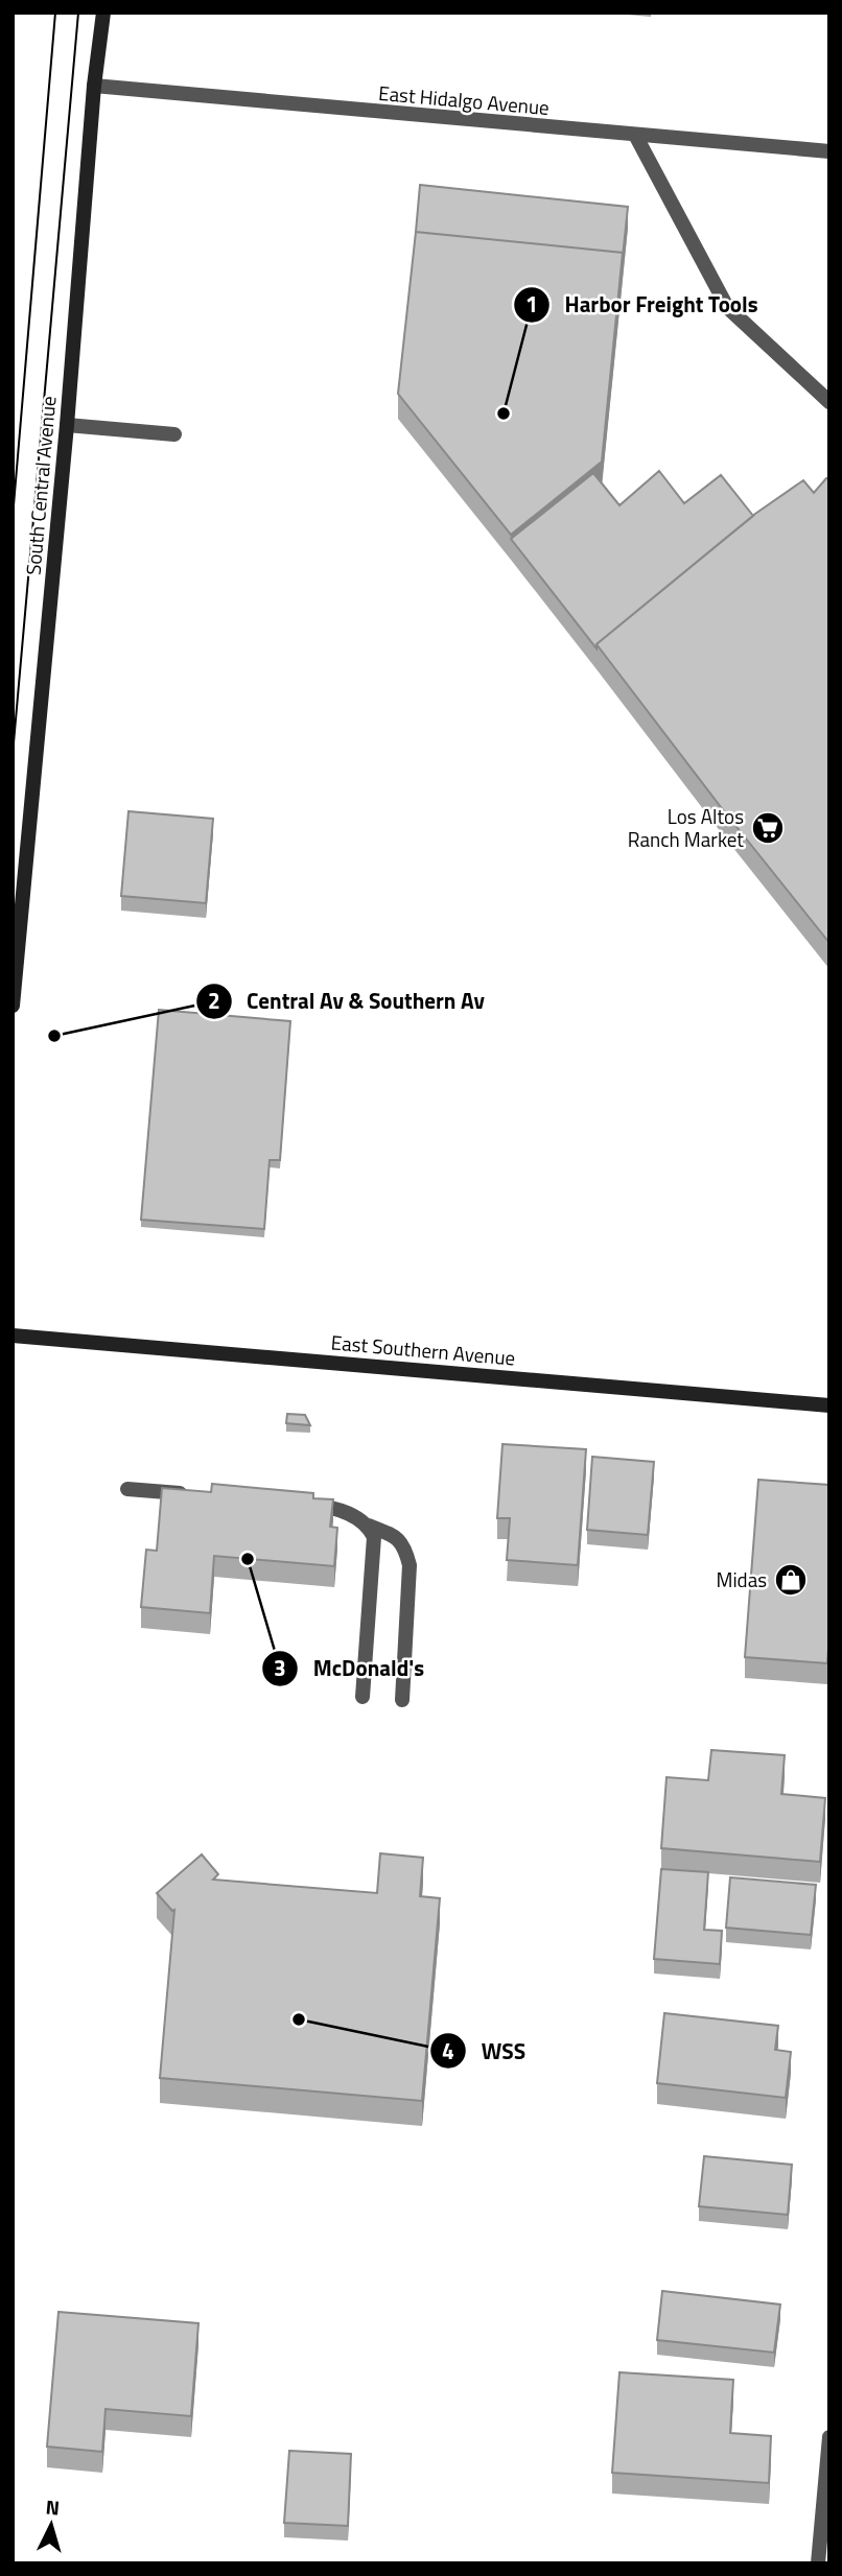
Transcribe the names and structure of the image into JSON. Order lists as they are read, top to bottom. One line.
{"streets":{"main road":["South Central Avenue","East Southern Avenue"],"street":["East Hidalgo Avenue"]},"crossings":[["East Hidalgo Avenue","South Central Avenue"]],"places":{"other":["Harbor Freight Tools","Central Av & Southern Av","McDonald's","WSS"],"supermarket":["Los Altos Ranch Market"],"shop":["Midas"]},"north":"top"}
